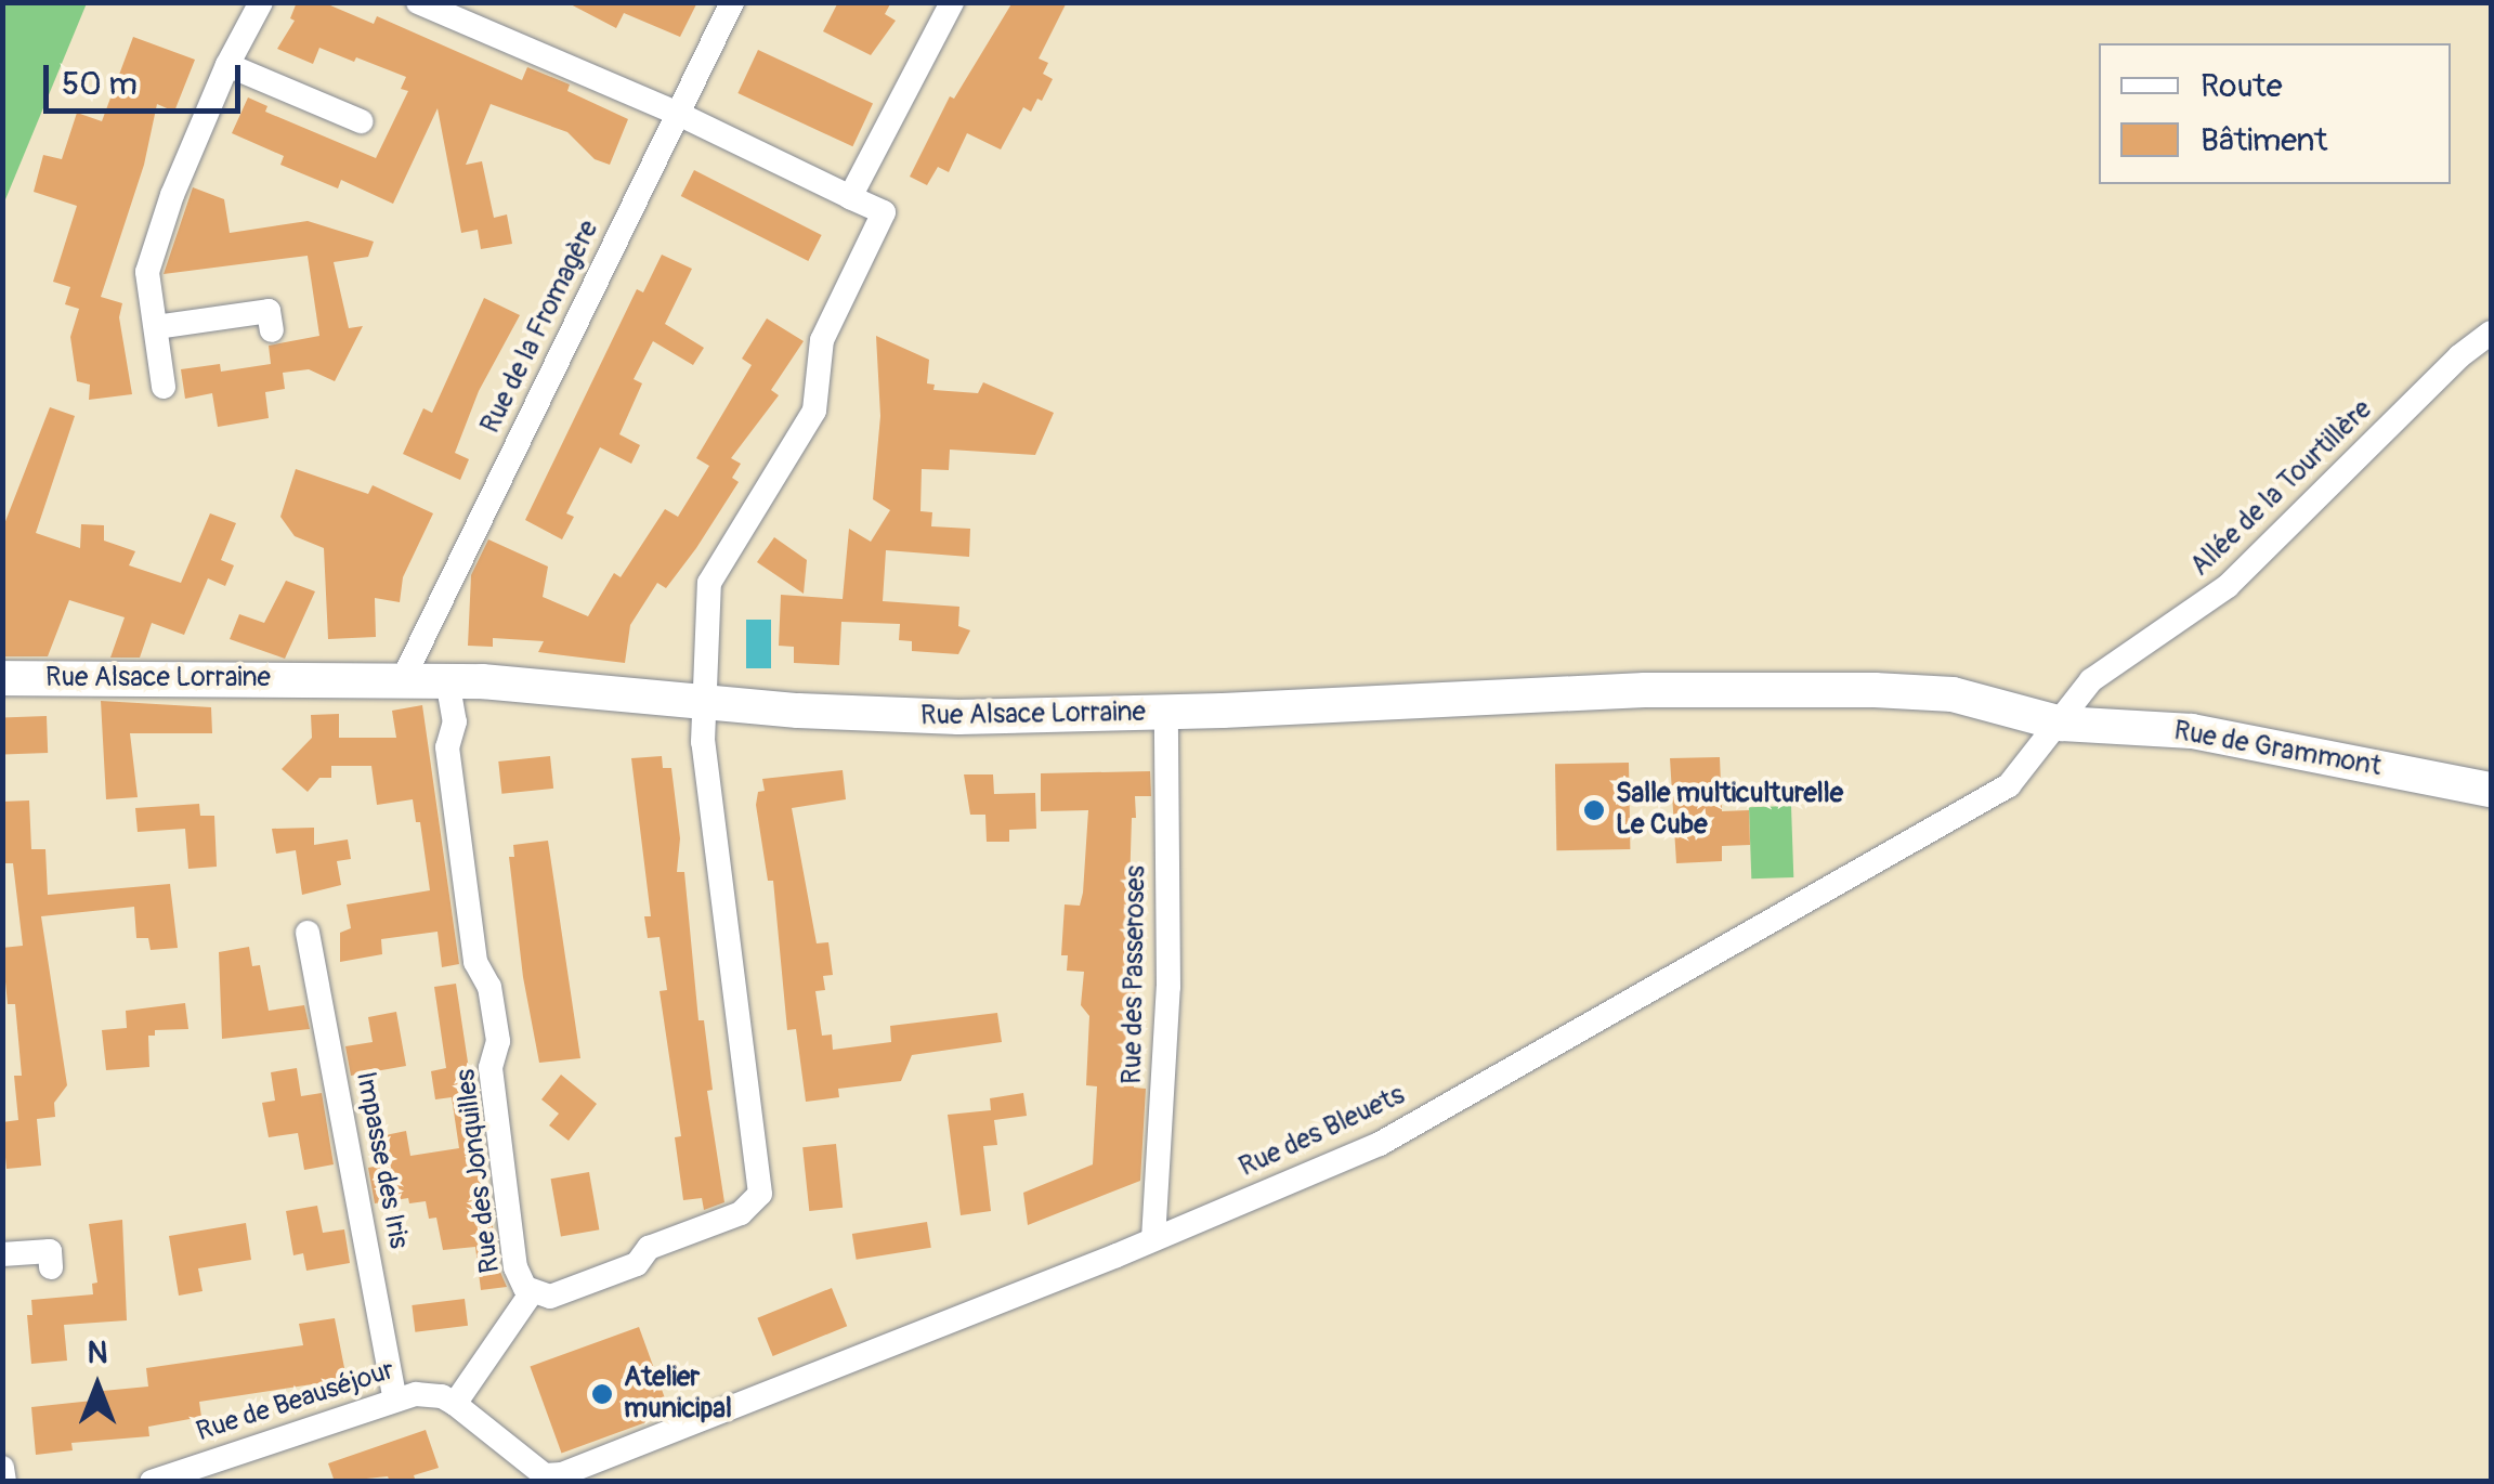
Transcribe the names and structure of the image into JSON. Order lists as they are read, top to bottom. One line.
{"streets":{"street":["Rue de la Fromagère","Allée de la Tourtillère","Rue Alsace Lorraine","Rue de Grammont","Rue des Passeroses","Rue des Bleuets","Impasse des Iris","Rue des Jonquilles","Rue de Beauséjour"]},"crossings":[["Rue de la Fromagère","Rue Alsace Lorraine"],["Allée de la Tourtillère","Rue Alsace Lorraine"],["Allée de la Tourtillère","Rue de Grammont"],["Allée de la Tourtillère","Rue des Bleuets"],["Rue Alsace Lorraine","Rue de Grammont"],["Rue Alsace Lorraine","Rue des Passeroses"],["Rue Alsace Lorraine","Rue des Bleuets"],["Rue Alsace Lorraine","Rue des Jonquilles"],["Rue de Grammont","Rue des Bleuets"],["Rue des Passeroses","Rue des Bleuets"],["Impasse des Iris","Rue de Beauséjour"]],"places":["Salle multiculturelle Le Cube","Atelier municipal"],"legend":["Route","Bâtiment"],"scale_bar":"50 m","north":"top"}
